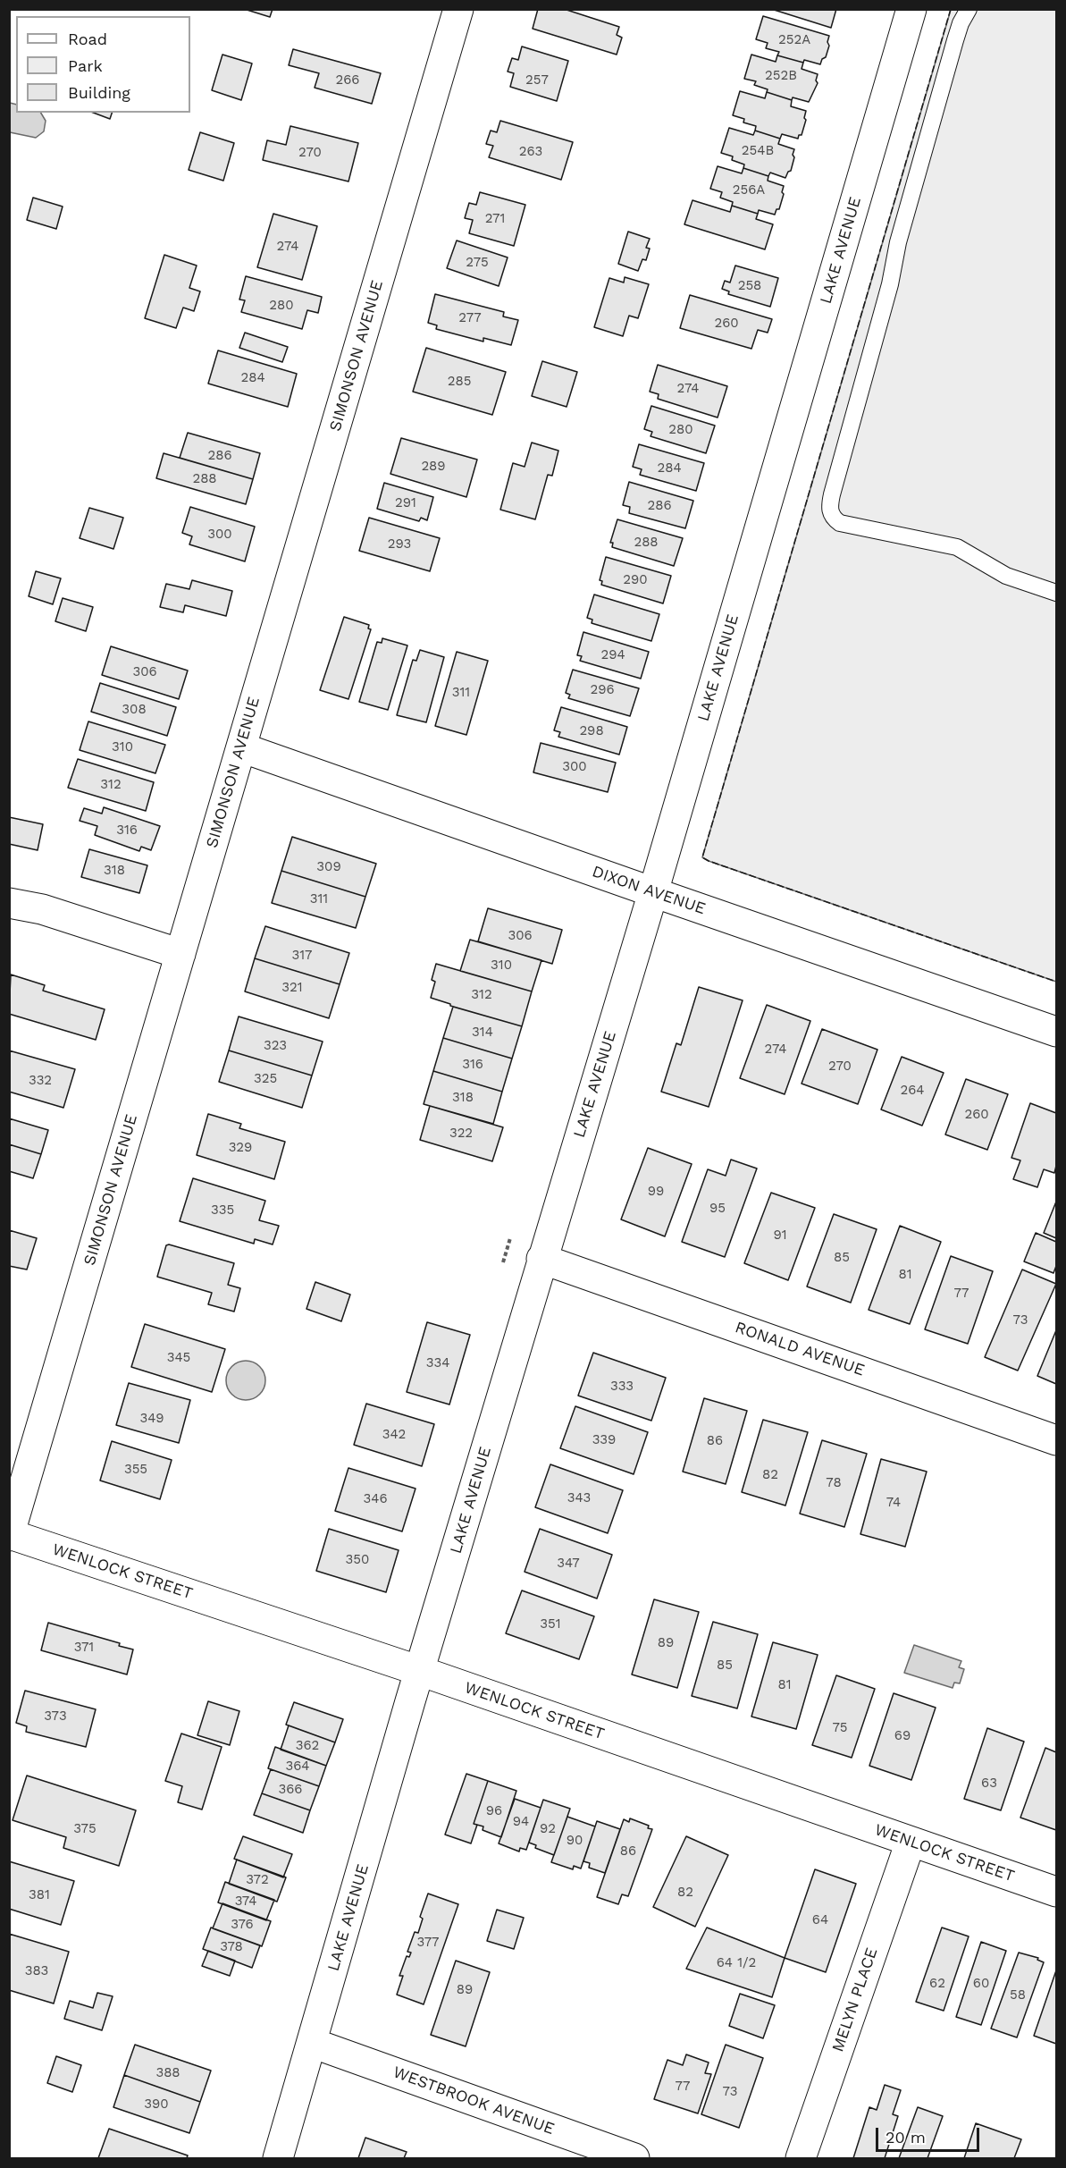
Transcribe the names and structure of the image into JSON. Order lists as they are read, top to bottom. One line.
{"streets":{"street":["LAKE AVENUE","SIMONSON AVENUE","DIXON AVENUE","RONALD AVENUE","WENLOCK STREET","MELYN PLACE","WESTBROOK AVENUE"]},"crossings":[["LAKE AVENUE","DIXON AVENUE"],["LAKE AVENUE","RONALD AVENUE"],["LAKE AVENUE","WENLOCK STREET"],["LAKE AVENUE","WESTBROOK AVENUE"],["SIMONSON AVENUE","DIXON AVENUE"],["SIMONSON AVENUE","WENLOCK STREET"],["WENLOCK STREET","MELYN PLACE"]],"house_numbers":["252A","252B","266","257","254B","263","270","256A","271","274","275","258","280","277","260","284","285","274","280","286","289","284","288","291","286","300","288","293","290","294","306","296","311","308","298","310","300","312","316","309","318","311","306","317","310","321","312","314","323","274","316","270","325","332","264","318","260","322","329","99","95","335","91","85","81","77","73","345","334","333","349","342","339","86","355","82","78","343","346","74","350","347","351","89","371","85","81","373","75","69","362","364","63","366","96","94","375","92","90","86","372","82","381","374","64","376","377","378","64 1/2","383","62","60","89","58","388","77","73","390"],"legend":["Road","Park","Building"],"scale_bar":"20 m"}
